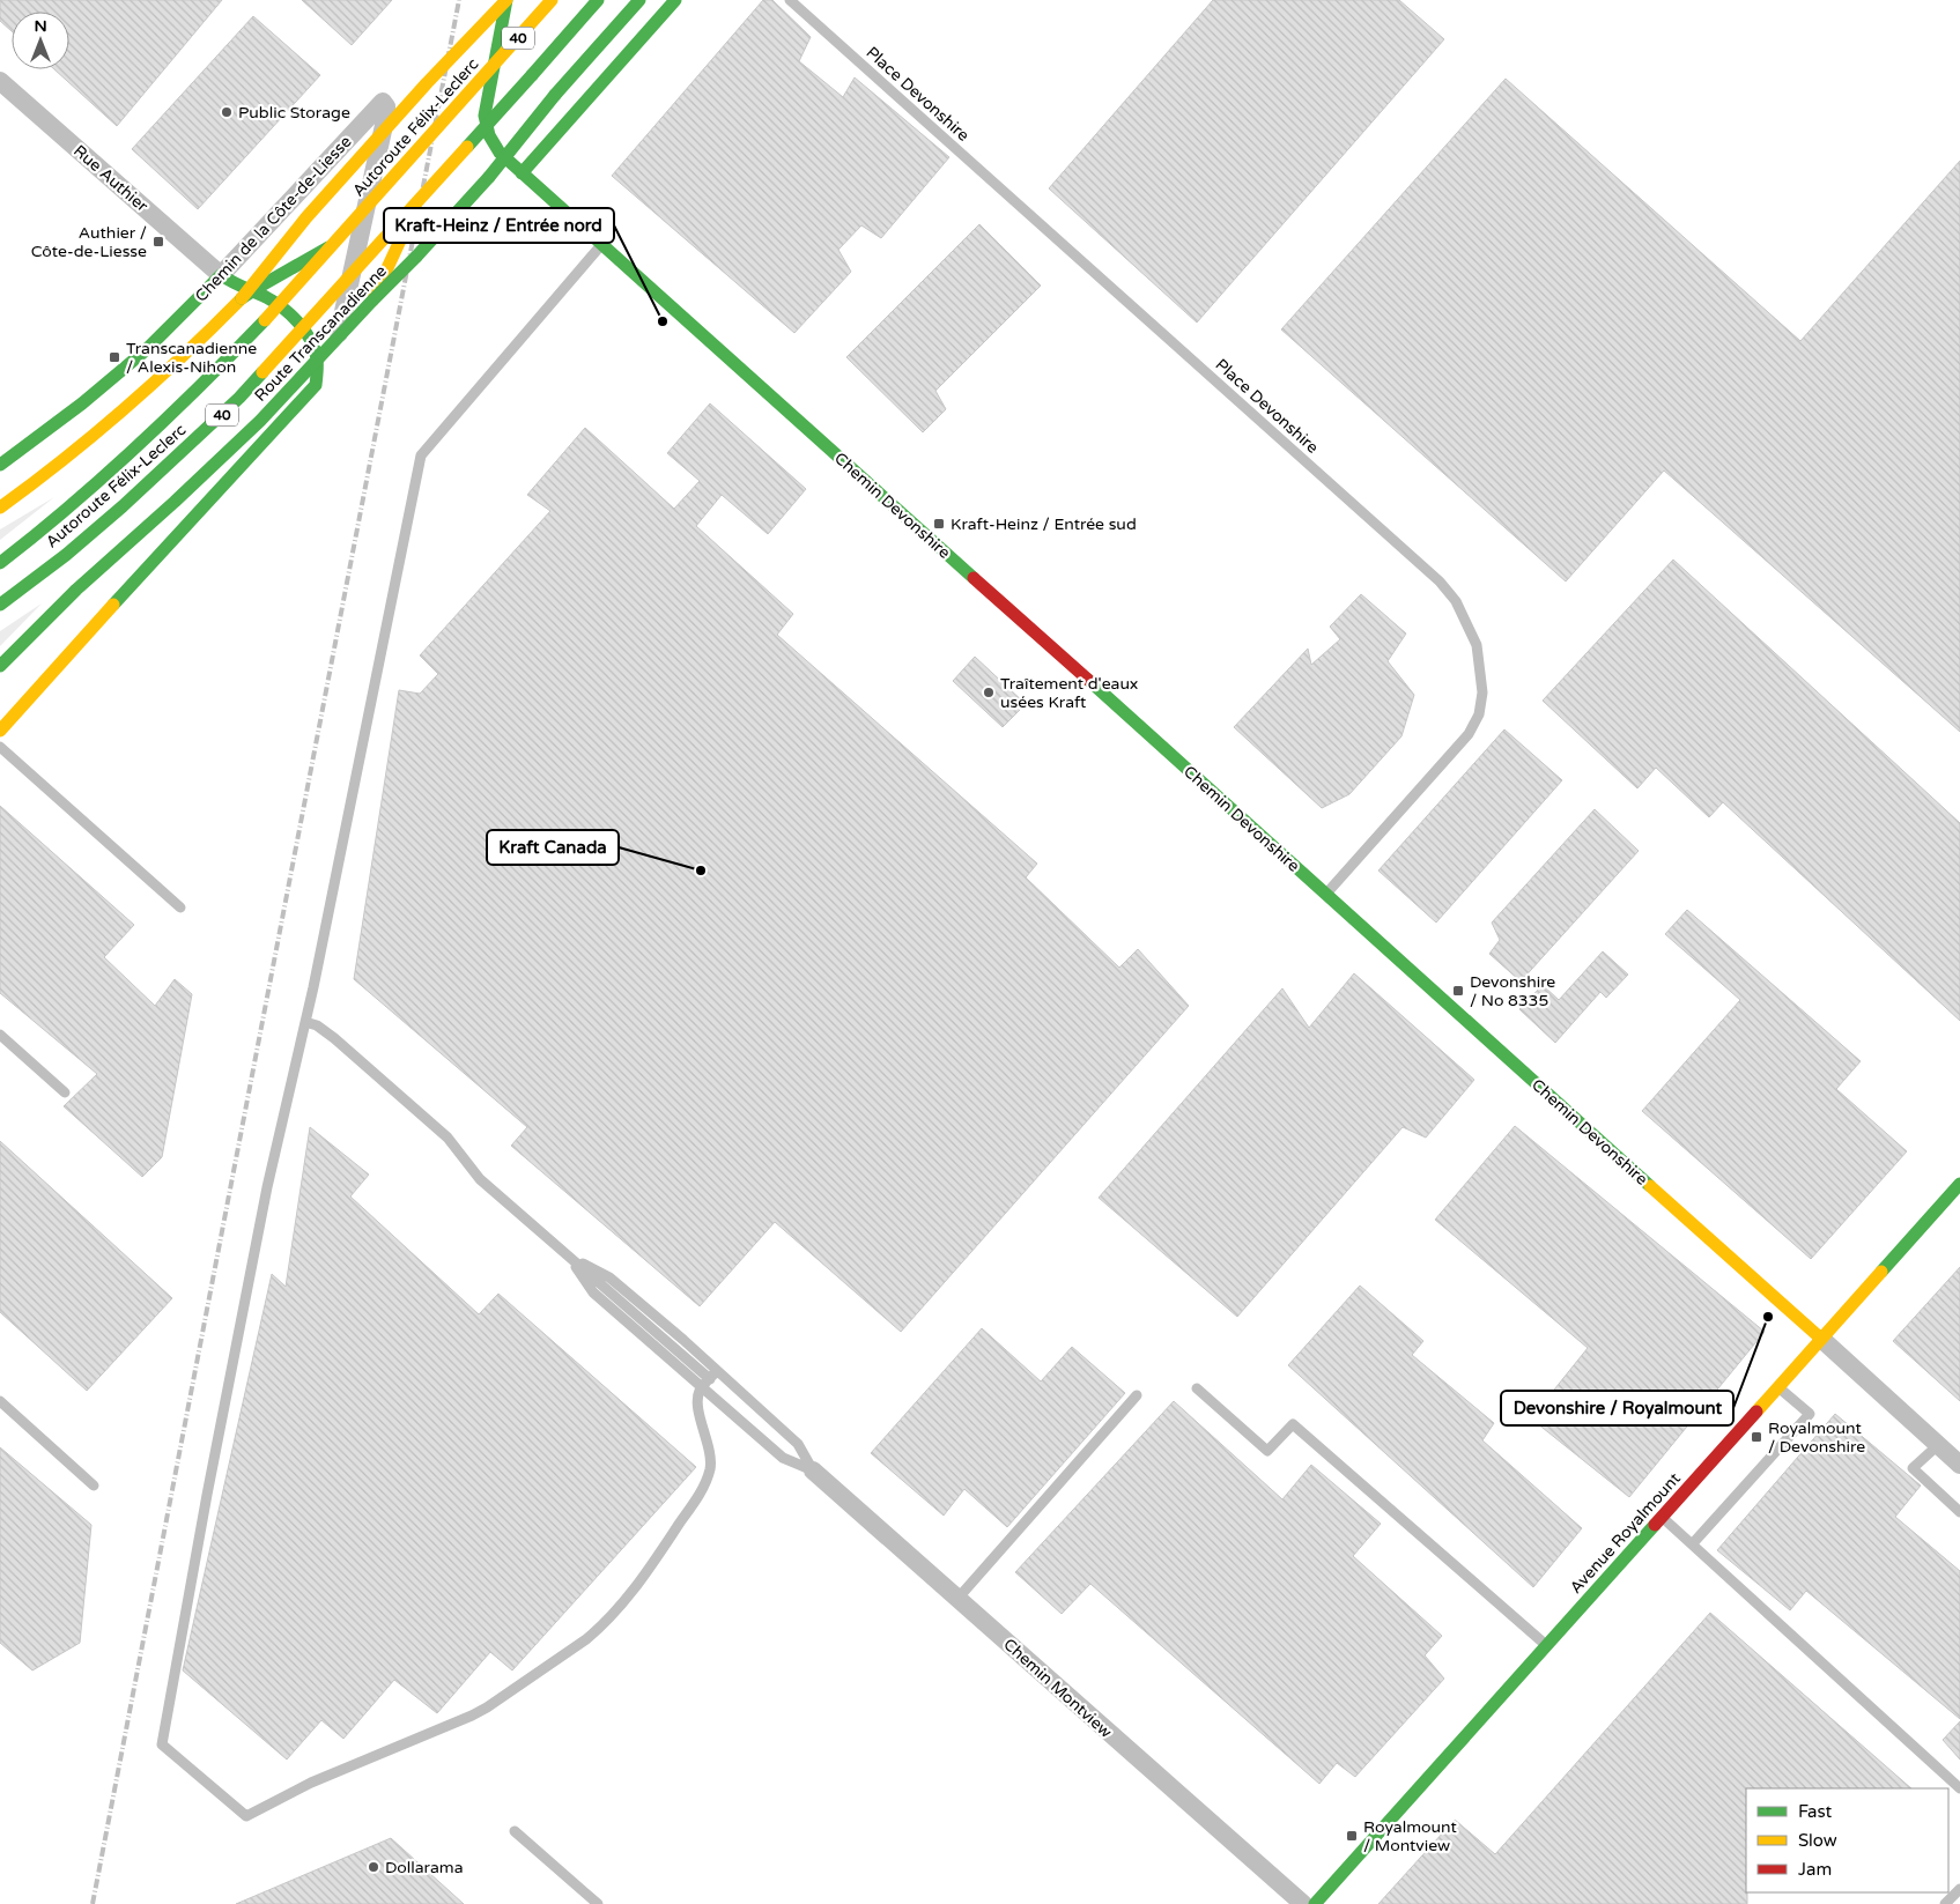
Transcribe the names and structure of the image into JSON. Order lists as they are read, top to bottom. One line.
{"streets":{"main road":["40","Autoroute Félix-Leclerc","Chemin de la Côte-de-Liesse","Route Transcanadienne","Chemin Devonshire","Avenue Royalmount"],"street":["Rue Authier","Chemin Montview"],"lane":["Place Devonshire"]},"crossings":[["Place Devonshire","Chemin Devonshire"],["Rue Authier","Chemin de la Côte-de-Liesse"],["Chemin Devonshire","Avenue Royalmount"]],"places":{"other":["Public Storage","Kraft-Heinz / Entrée nord","Traîtement d'eaux usées Kraft","Kraft Canada","Devonshire / Royalmount","Dollarama"],"transit":["Authier / Côte-de-Liesse","Transcanadienne / Alexis-Nihon","Kraft-Heinz / Entrée sud","Devonshire / No 8335","Royalmount / Devonshire","Royalmount / Montview"]},"legend":["Fast","Slow","Jam"],"north":"top"}
